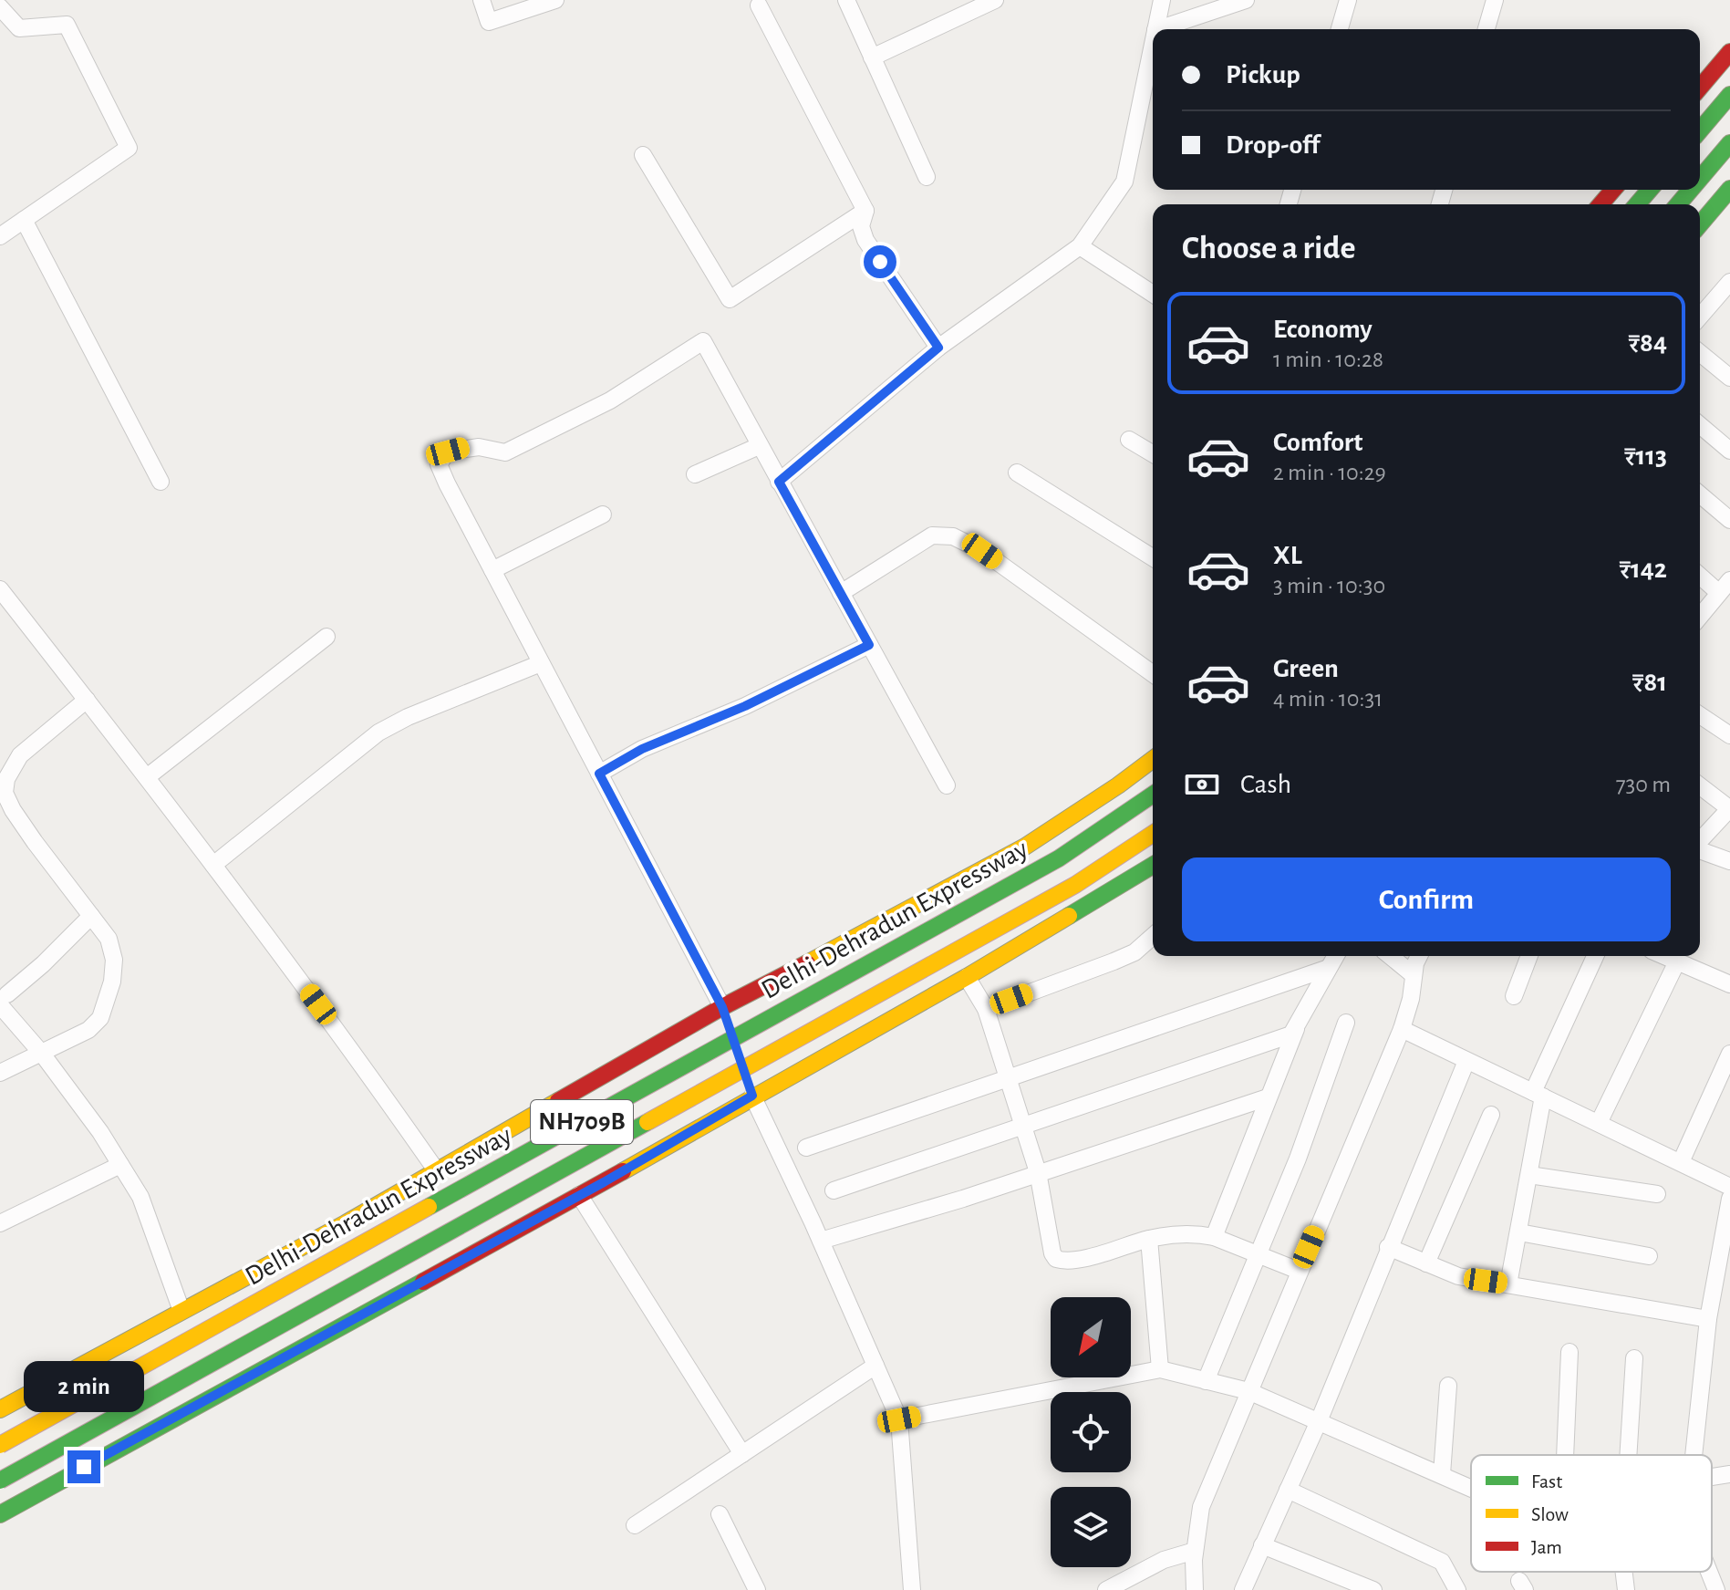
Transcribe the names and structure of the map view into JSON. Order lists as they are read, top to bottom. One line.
{"streets":{"main road":["Delhi-Dehradun Expressway","NH709B"]},"legend":["Fast","Slow","Jam"],"north":"bottom left","page":{"banner":["Pickup","Drop-off"],"heading":"Choose a ride","list":[{"name":"Economy","note":"1 min · 10:28","value":"₹84"},{"name":"Comfort","note":"2 min · 10:29","value":"₹113"},{"name":"XL","note":"3 min · 10:30","value":"₹142"},{"name":"Green","note":"4 min · 10:31","value":"₹81"}],"pay":["Cash","730 m"],"buttons":"Confirm","bubble":"2 min"}}
